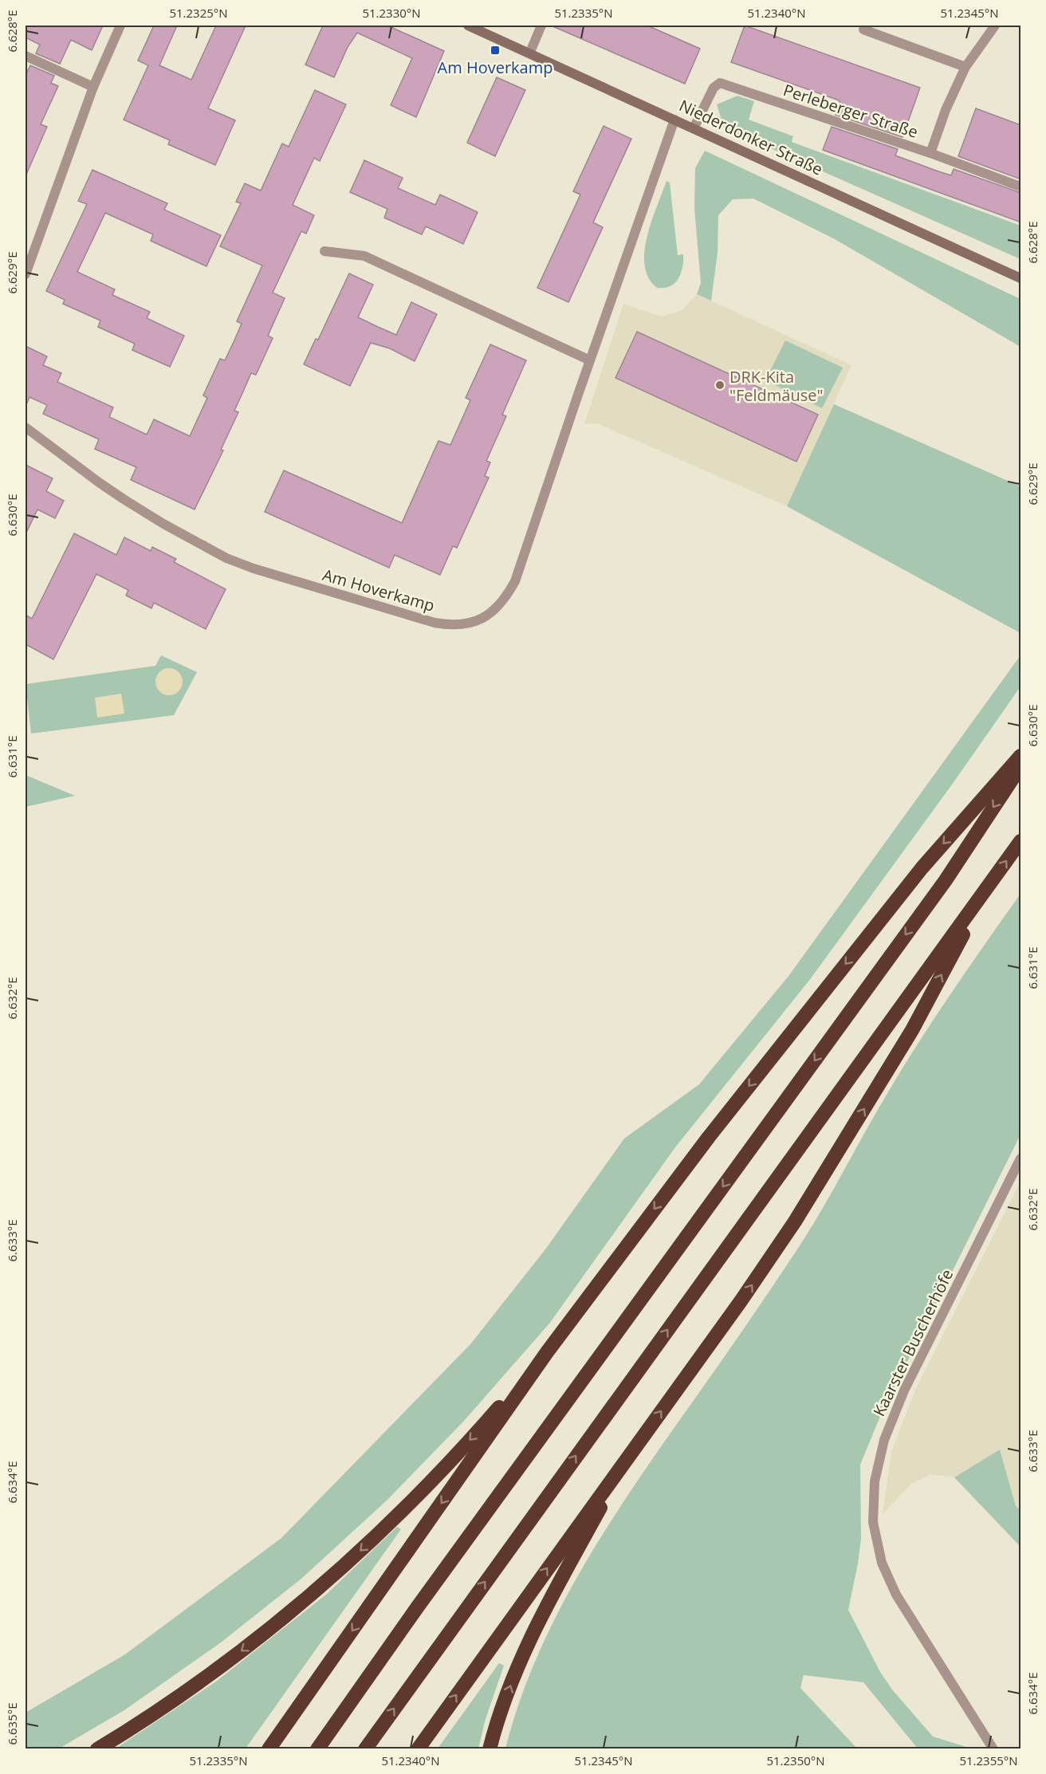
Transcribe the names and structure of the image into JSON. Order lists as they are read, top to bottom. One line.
{"streets":{"street":["Perleberger Straße","Niederdonker Straße","Am Hoverkamp","Kaarster Buscherhöfe"]},"crossings":[["Perleberger Straße","Niederdonker Straße"],["Niederdonker Straße","Am Hoverkamp"]],"places":{"transit":["Am Hoverkamp"],"other":["DRK-Kita \"Feldmäuse\""]},"coordinates":["51.2325°N","51.2330°N","51.2335°N","51.2340°N","51.2345°N","6.628°E","6.629°E","6.630°E","6.631°E","6.632°E","6.633°E","6.634°E","6.635°E","51.2350°N","51.2355°N"]}
